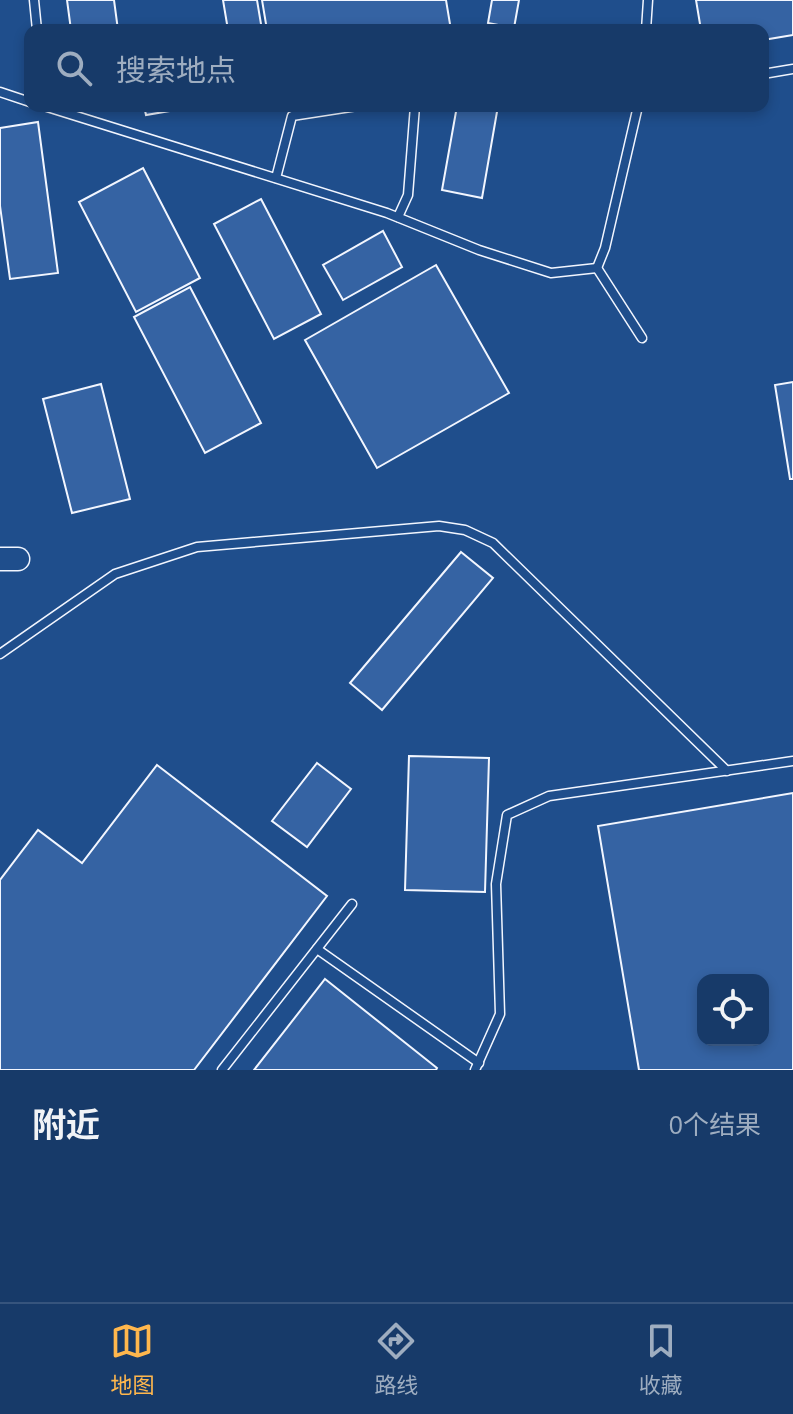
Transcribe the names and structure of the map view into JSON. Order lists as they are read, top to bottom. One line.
{"page":{"search":"搜索地点","heading":["附近","0个结果"],"nav":["地图","路线","收藏"]}}
